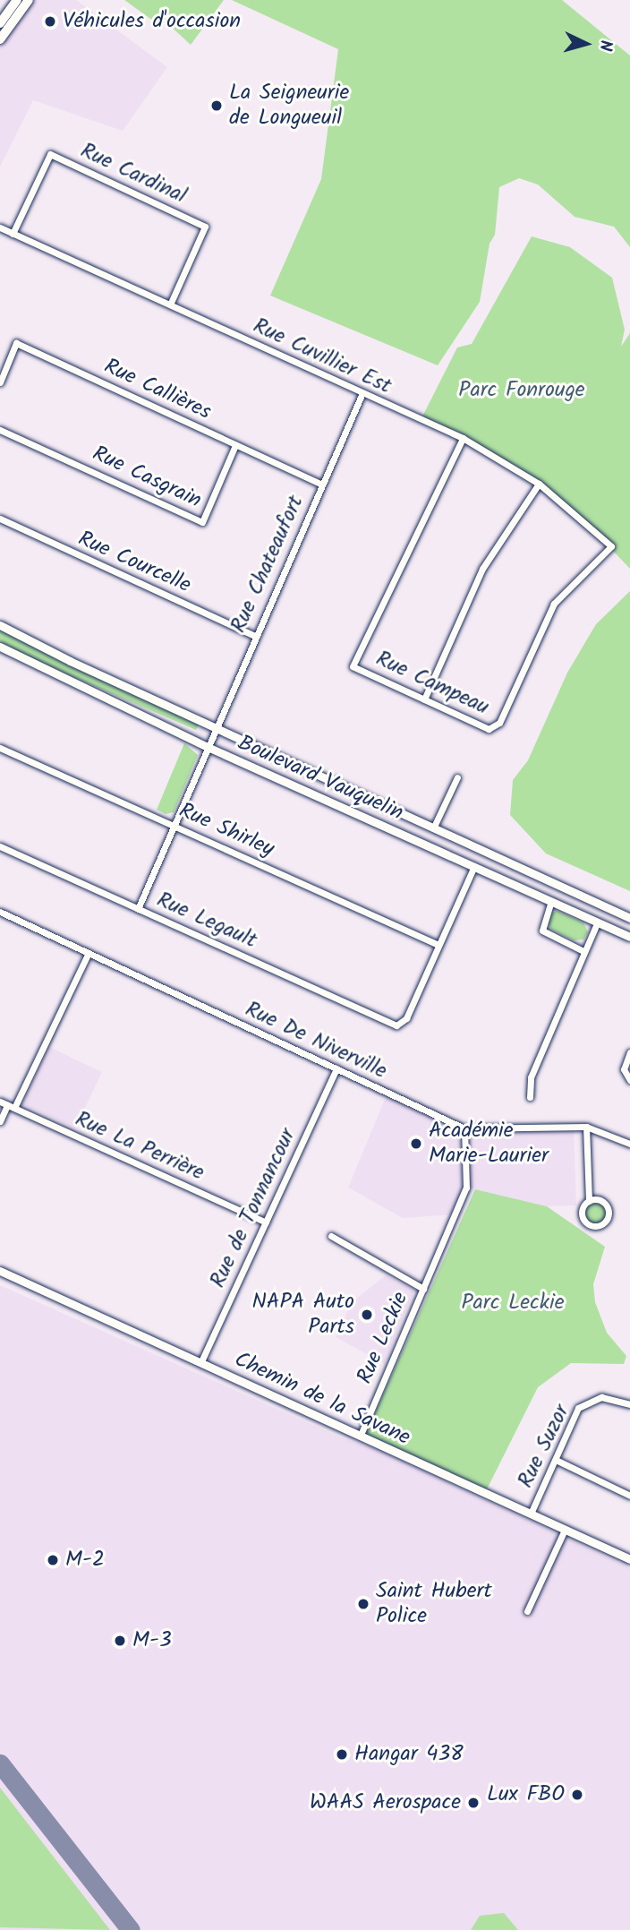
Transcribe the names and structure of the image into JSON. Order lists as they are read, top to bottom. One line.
{"streets":{"street":["Rue Cardinal","Rue Cuvillier Est","Rue Callières","Rue Casgrain","Rue Courcelle","Rue Chateaufort","Rue Campeau","Boulevard Vauquelin","Rue Shirley","Rue Legault","Rue De Niverville","Rue La Perrière","Rue de Tonnancour","Rue Leckie","Chemin de la Savane","Rue Suzor"]},"crossings":[["Rue Cardinal","Rue Cuvillier Est"],["Rue Cuvillier Est","Rue Chateaufort"],["Rue Cuvillier Est","Rue Campeau"],["Rue Callières","Rue Casgrain"],["Rue Callières","Rue Chateaufort"],["Rue Courcelle","Rue Chateaufort"],["Rue Chateaufort","Boulevard Vauquelin"],["Rue Chateaufort","Rue Shirley"],["Rue Chateaufort","Rue Legault"],["Rue Shirley","Rue Legault"],["Rue De Niverville","Rue de Tonnancour"],["Rue De Niverville","Rue Leckie"],["Rue La Perrière","Rue de Tonnancour"],["Rue de Tonnancour","Chemin de la Savane"],["Rue Leckie","Chemin de la Savane"],["Chemin de la Savane","Rue Suzor"]],"parks":["Parc Fonrouge","Parc Leckie"],"places":["Véhicules d'occasion","La Seigneurie de Longueuil","Académie Marie-Laurier","NAPA Auto Parts","M-2","Saint Hubert Police","M-3","Hangar 438","Lux FBO","WAAS Aerospace"],"north":"right"}
